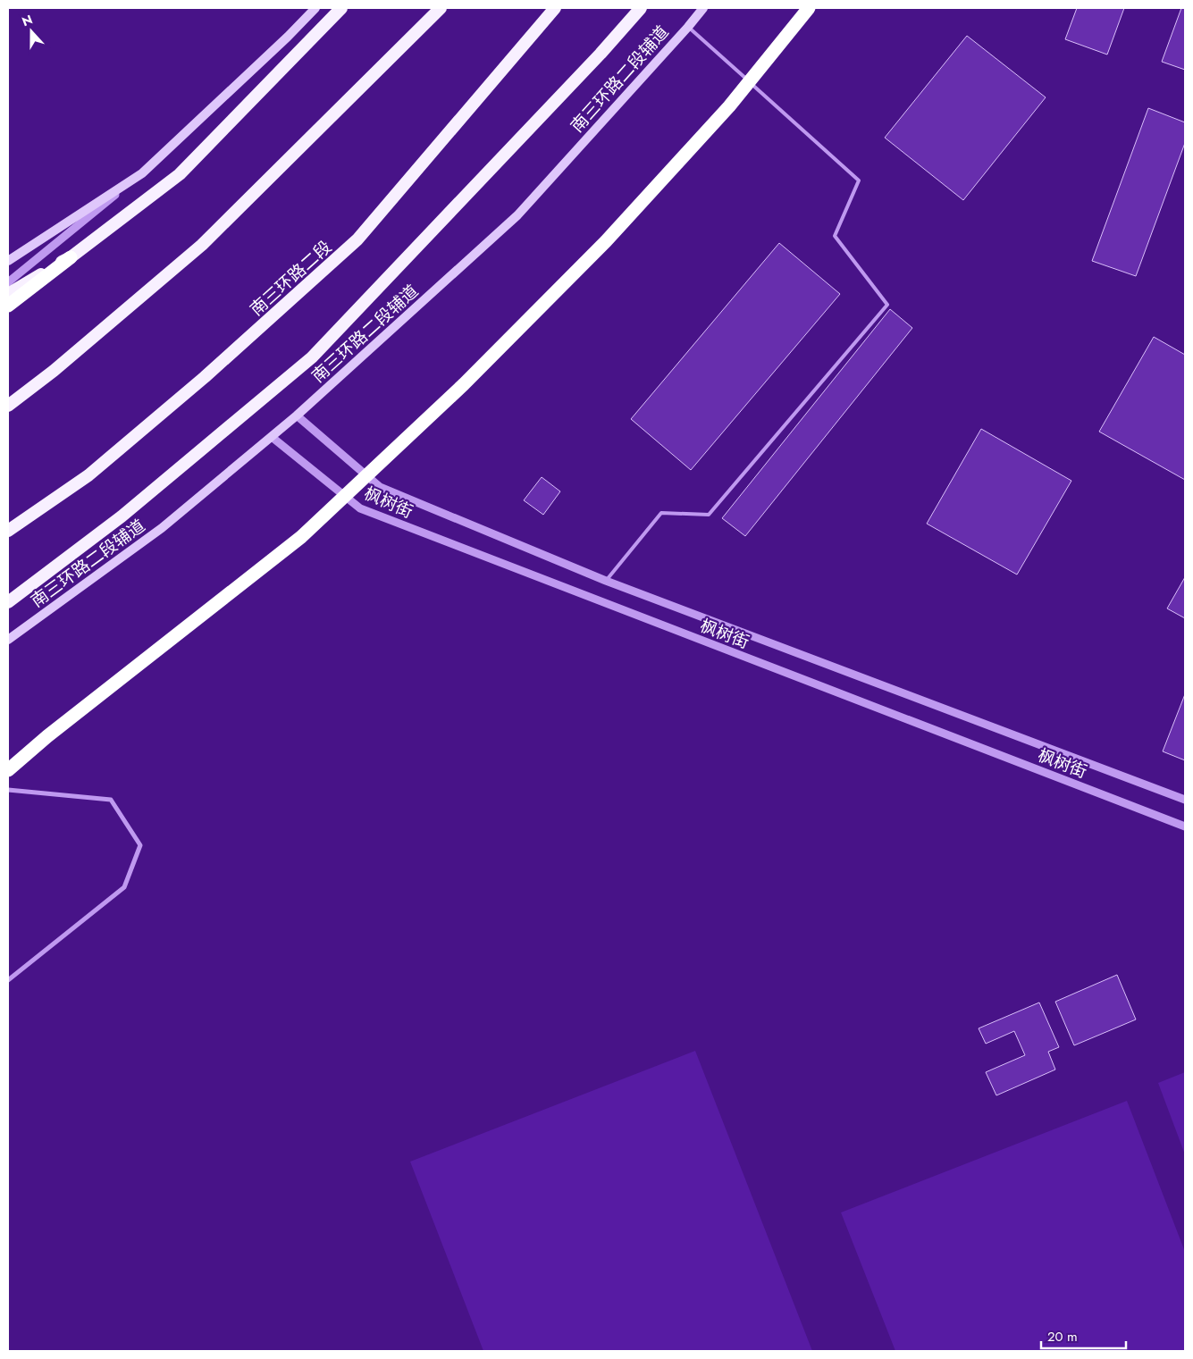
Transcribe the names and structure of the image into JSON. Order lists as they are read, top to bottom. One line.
{"streets":{"highway":["南三环路二段"],"main road":["南三环路二段辅道"],"street":["枫树街"]},"crossings":[["南三环路二段辅道","枫树街"]],"scale_bar":"20 m","north":"top"}
